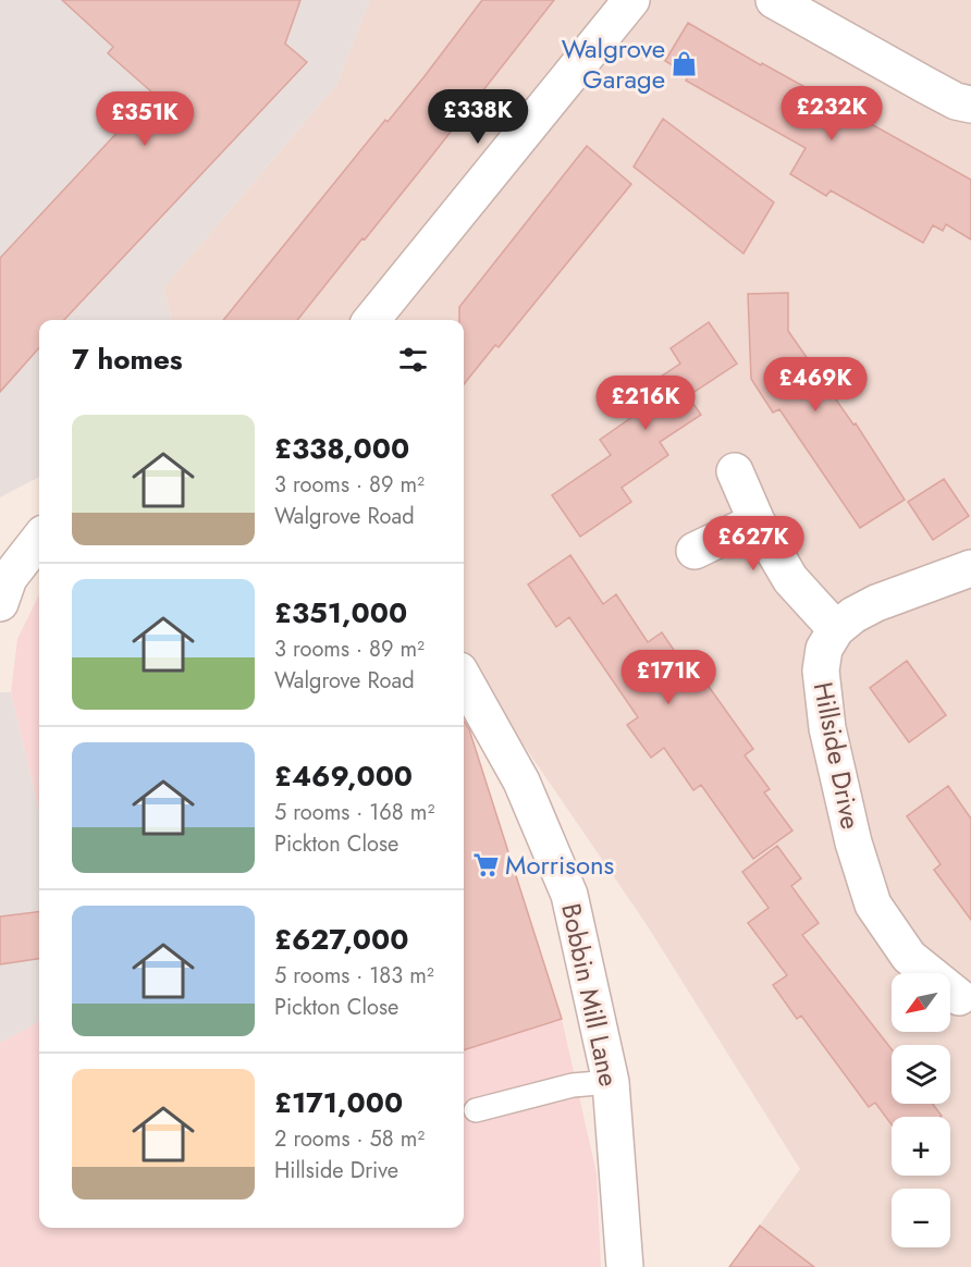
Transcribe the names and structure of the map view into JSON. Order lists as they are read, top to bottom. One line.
{"streets":{"street":["Hillside Drive","Bobbin Mill Lane"]},"places":{"shop":["Walgrove Garage"],"supermarket":["Morrisons"]},"north":"bottom left","page":{"price":["£232K","£338K","£351K","£469K","£216K","£627K","£171K"],"heading":"7 homes","list":[{"name":"£338,000","note":"3 rooms · 89 m² · Walgrove Road"},{"name":"£351,000","note":"3 rooms · 89 m² · Walgrove Road"},{"name":"£469,000","note":"5 rooms · 168 m² · Pickton Close"},{"name":"£627,000","note":"5 rooms · 183 m² · Pickton Close"},{"name":"£171,000","note":"2 rooms · 58 m² · Hillside Drive"}],"map_buttons":["+","−"]}}
